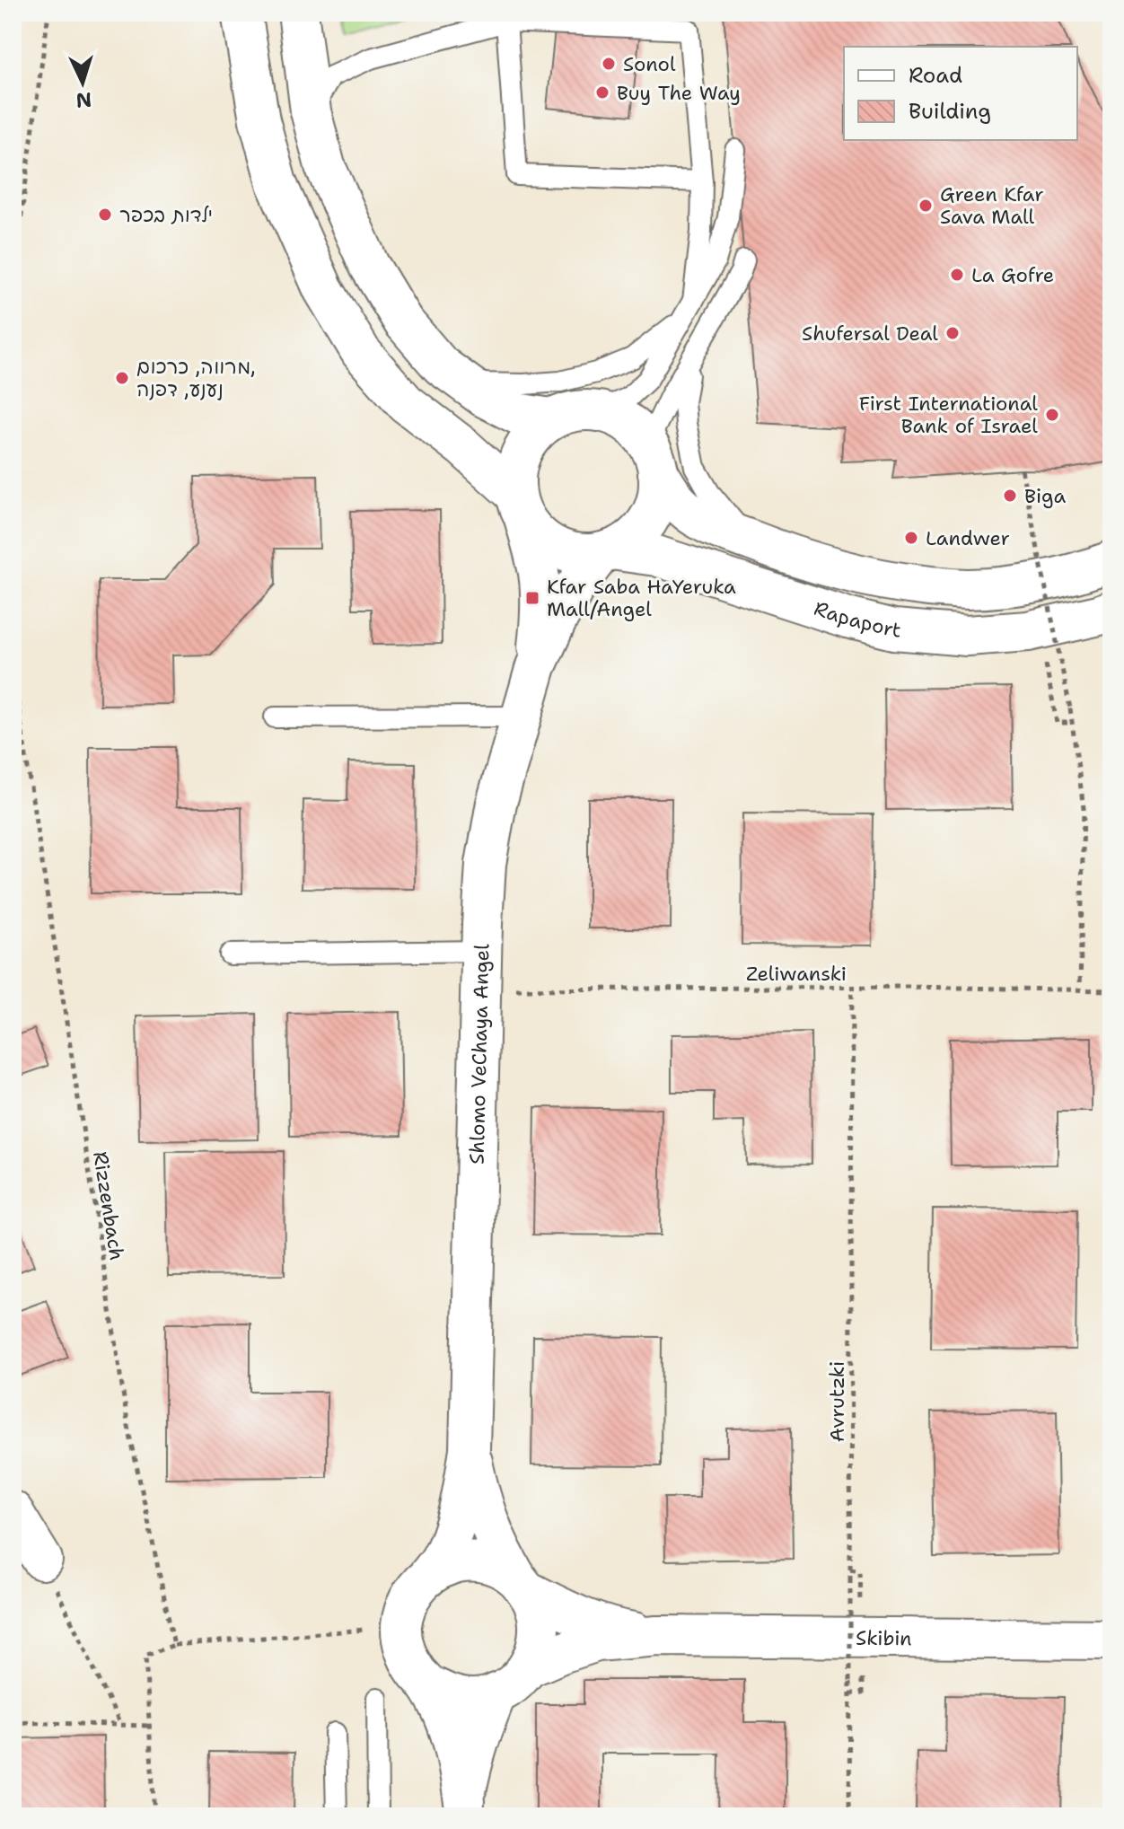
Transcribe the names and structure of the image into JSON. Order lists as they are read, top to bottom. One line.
{"streets":{"street":["Rapaport","Shlomo VeChaya Angel","Skibin"],"path":["Zeliwanski","Rizzenbach","Avrutzki"]},"crossings":[["Rapaport","Shlomo VeChaya Angel"],["Zeliwanski","Shlomo VeChaya Angel"],["Zeliwanski","Avrutzki"],["Shlomo VeChaya Angel","Skibin"]],"places":{"other":["Sonol","Buy The Way","Green Kfar Sava Mall","ילדות בכפר","La Gofre","Shufersal Deal","מרווה, כרכום, נענע, דפנה","First International Bank of Israel","Biga","Landwer"],"transit":["Kfar Saba HaYeruka Mall/Angel"]},"legend":["Road","Building"],"north":"bottom"}
